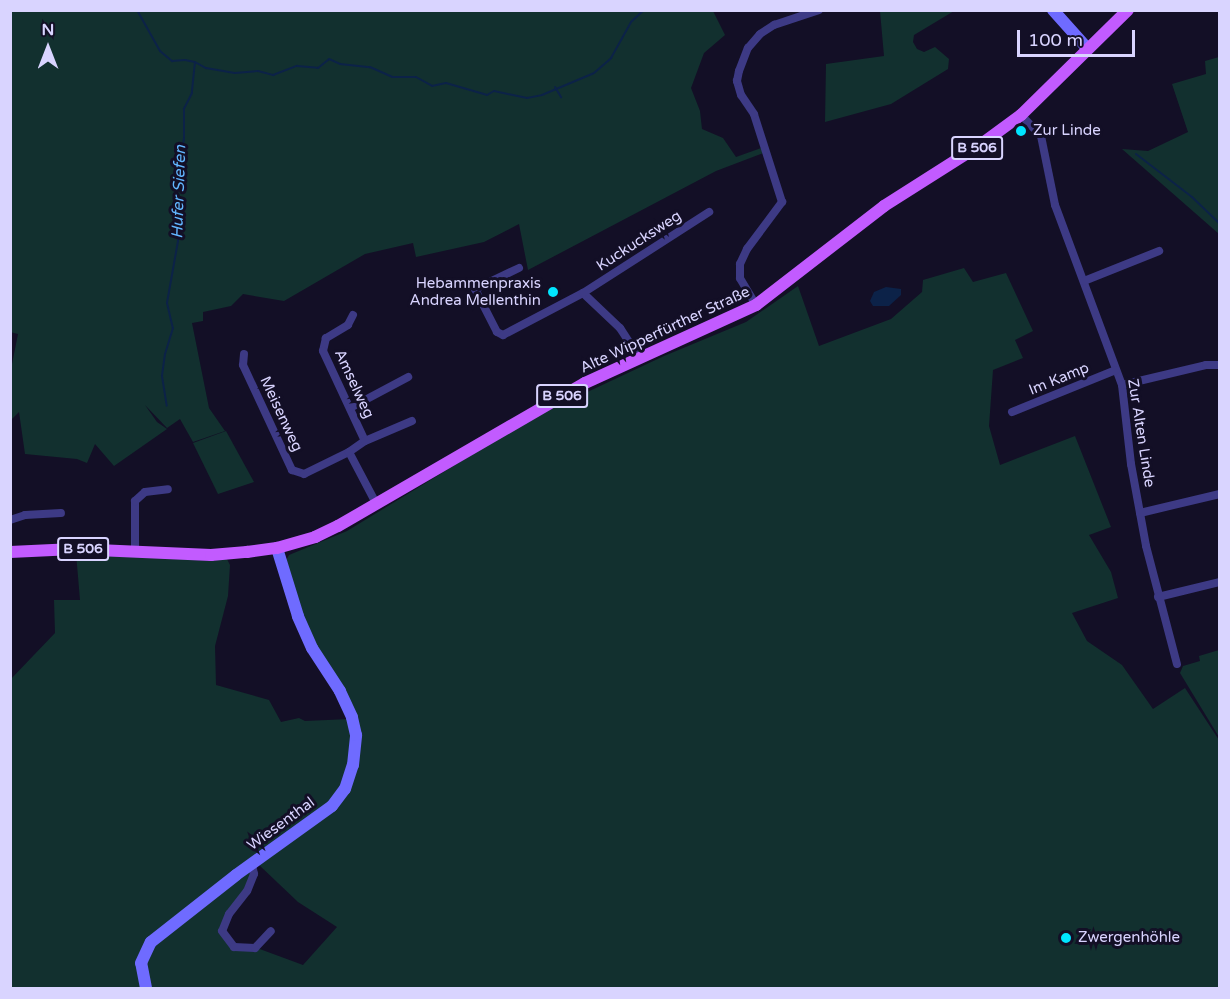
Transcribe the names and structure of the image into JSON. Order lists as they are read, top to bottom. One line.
{"streets":{"main road":["B 506","Alte Wipperfürther Straße"],"street":["Kuckucksweg","Im Kamp","Amselweg","Meisenweg","Zur Alten Linde","Wiesenthal"]},"crossings":[["Alte Wipperfürther Straße","Zur Alten Linde"],["Alte Wipperfürther Straße","Wiesenthal"],["Im Kamp","Zur Alten Linde"],["Amselweg","Meisenweg"]],"water":["Hufer Siefen"],"places":["Zur Linde","Hebammenpraxis Andrea Mellenthin","Zwergenhöhle"],"scale_bar":"100 m","north":"top"}
